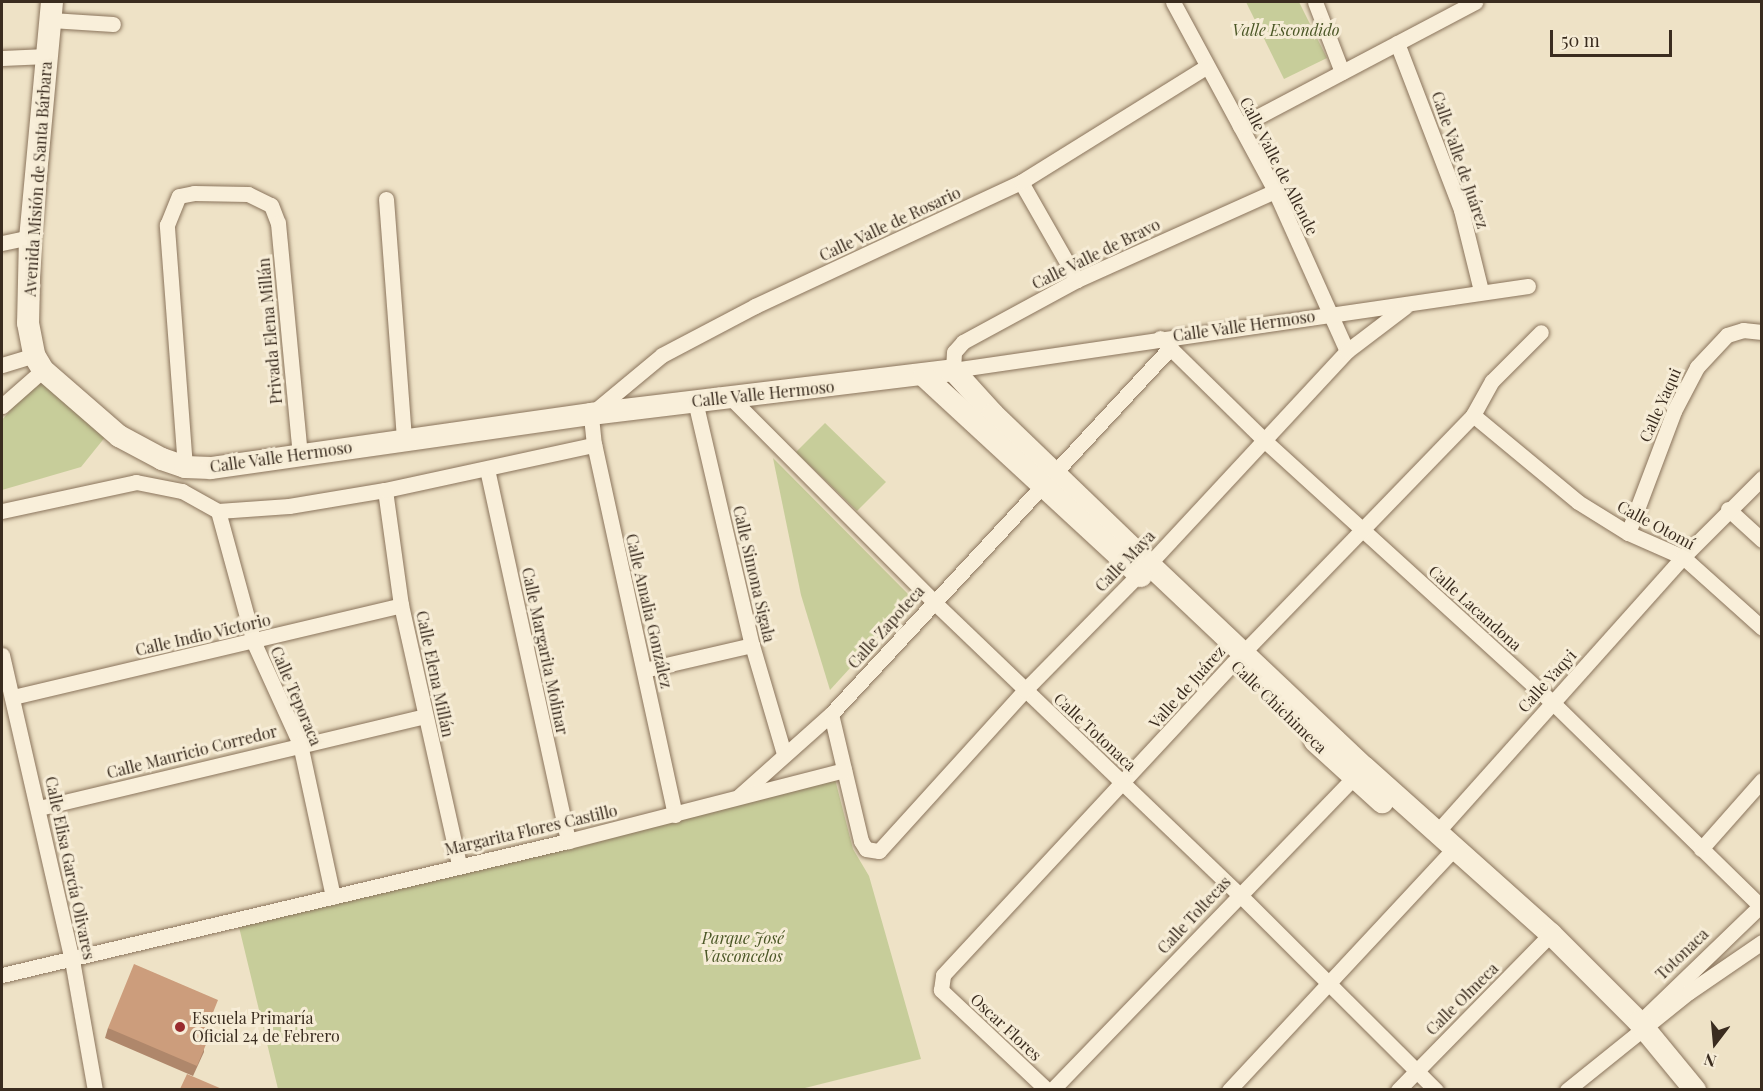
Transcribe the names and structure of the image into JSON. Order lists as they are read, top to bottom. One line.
{"streets":{"main road":["Avenida Misión de Santa Bárbara","Calle Valle Hermoso","Calle Chichimeca"],"street":["Calle Valle de Juárez","Calle Valle de Allende","Calle Valle de Rosario","Calle Valle de Bravo","Privada Elena Millán","Calle Yaqui","Calle Otomí","Calle Maya","Calle Simona Sigala","Calle Lacandona","Calle Amalia González","Calle Zapoteca","Calle Indio Victorio","Calle Margarita Molinar","Calle Elena Millán","Calle Yaqyi","Valle de Juárez","Calle Teporaca","Calle Totonaca","Calle Mauricio Corredor","Margarita Flores Castillo","Calle Elisa García Olivares","Calle Toltecas","Totonaca","Calle Olmeca","Oscar Flores"]},"crossings":[["Calle Valle de Juárez","Calle Valle Hermoso"],["Calle Valle de Allende","Calle Valle de Rosario"],["Calle Valle de Allende","Calle Valle de Bravo"],["Calle Valle de Allende","Calle Valle Hermoso"],["Calle Valle de Allende","Calle Maya"],["Avenida Misión de Santa Bárbara","Calle Valle Hermoso"],["Calle Valle de Rosario","Calle Valle Hermoso"],["Calle Valle de Rosario","Calle Amalia González"],["Calle Valle de Bravo","Calle Valle Hermoso"],["Calle Valle de Bravo","Calle Chichimeca"],["Calle Valle Hermoso","Privada Elena Millán"],["Calle Valle Hermoso","Calle Maya"],["Calle Valle Hermoso","Calle Simona Sigala"],["Calle Valle Hermoso","Calle Lacandona"],["Calle Valle Hermoso","Calle Amalia González"],["Calle Valle Hermoso","Calle Zapoteca"],["Calle Valle Hermoso","Calle Chichimeca"],["Calle Valle Hermoso","Calle Totonaca"],["Calle Yaqui","Calle Otomí"],["Calle Otomí","Calle Yaqyi"],["Calle Otomí","Valle de Juárez"],["Calle Maya","Calle Lacandona"],["Calle Maya","Calle Chichimeca"],["Calle Maya","Calle Totonaca"],["Calle Maya","Margarita Flores Castillo"],["Calle Simona Sigala","Calle Zapoteca"],["Calle Lacandona","Calle Zapoteca"],["Calle Lacandona","Calle Yaqyi"],["Calle Lacandona","Valle de Juárez"],["Calle Lacandona","Totonaca"],["Calle Amalia González","Margarita Flores Castillo"],["Calle Zapoteca","Calle Chichimeca"],["Calle Zapoteca","Calle Totonaca"],["Calle Zapoteca","Margarita Flores Castillo"],["Calle Indio Victorio","Calle Elena Millán"],["Calle Indio Victorio","Calle Teporaca"],["Calle Indio Victorio","Calle Elisa García Olivares"],["Calle Margarita Molinar","Margarita Flores Castillo"],["Calle Elena Millán","Calle Mauricio Corredor"],["Calle Elena Millán","Margarita Flores Castillo"],["Calle Yaqyi","Calle Chichimeca"],["Valle de Juárez","Calle Chichimeca"],["Valle de Juárez","Calle Totonaca"],["Valle de Juárez","Oscar Flores"],["Calle Teporaca","Calle Mauricio Corredor"],["Calle Teporaca","Margarita Flores Castillo"],["Calle Chichimeca","Calle Toltecas"],["Calle Chichimeca","Totonaca"],["Calle Chichimeca","Calle Olmeca"],["Calle Totonaca","Calle Toltecas"],["Calle Totonaca","Calle Olmeca"],["Calle Mauricio Corredor","Calle Elisa García Olivares"],["Margarita Flores Castillo","Calle Elisa García Olivares"]],"parks":["Valle Escondido","Parque José Vasconcelos"],"places":["Escuela Primaría Oficial 24 de Febrero"],"scale_bar":"50 m","north":"bottom"}
